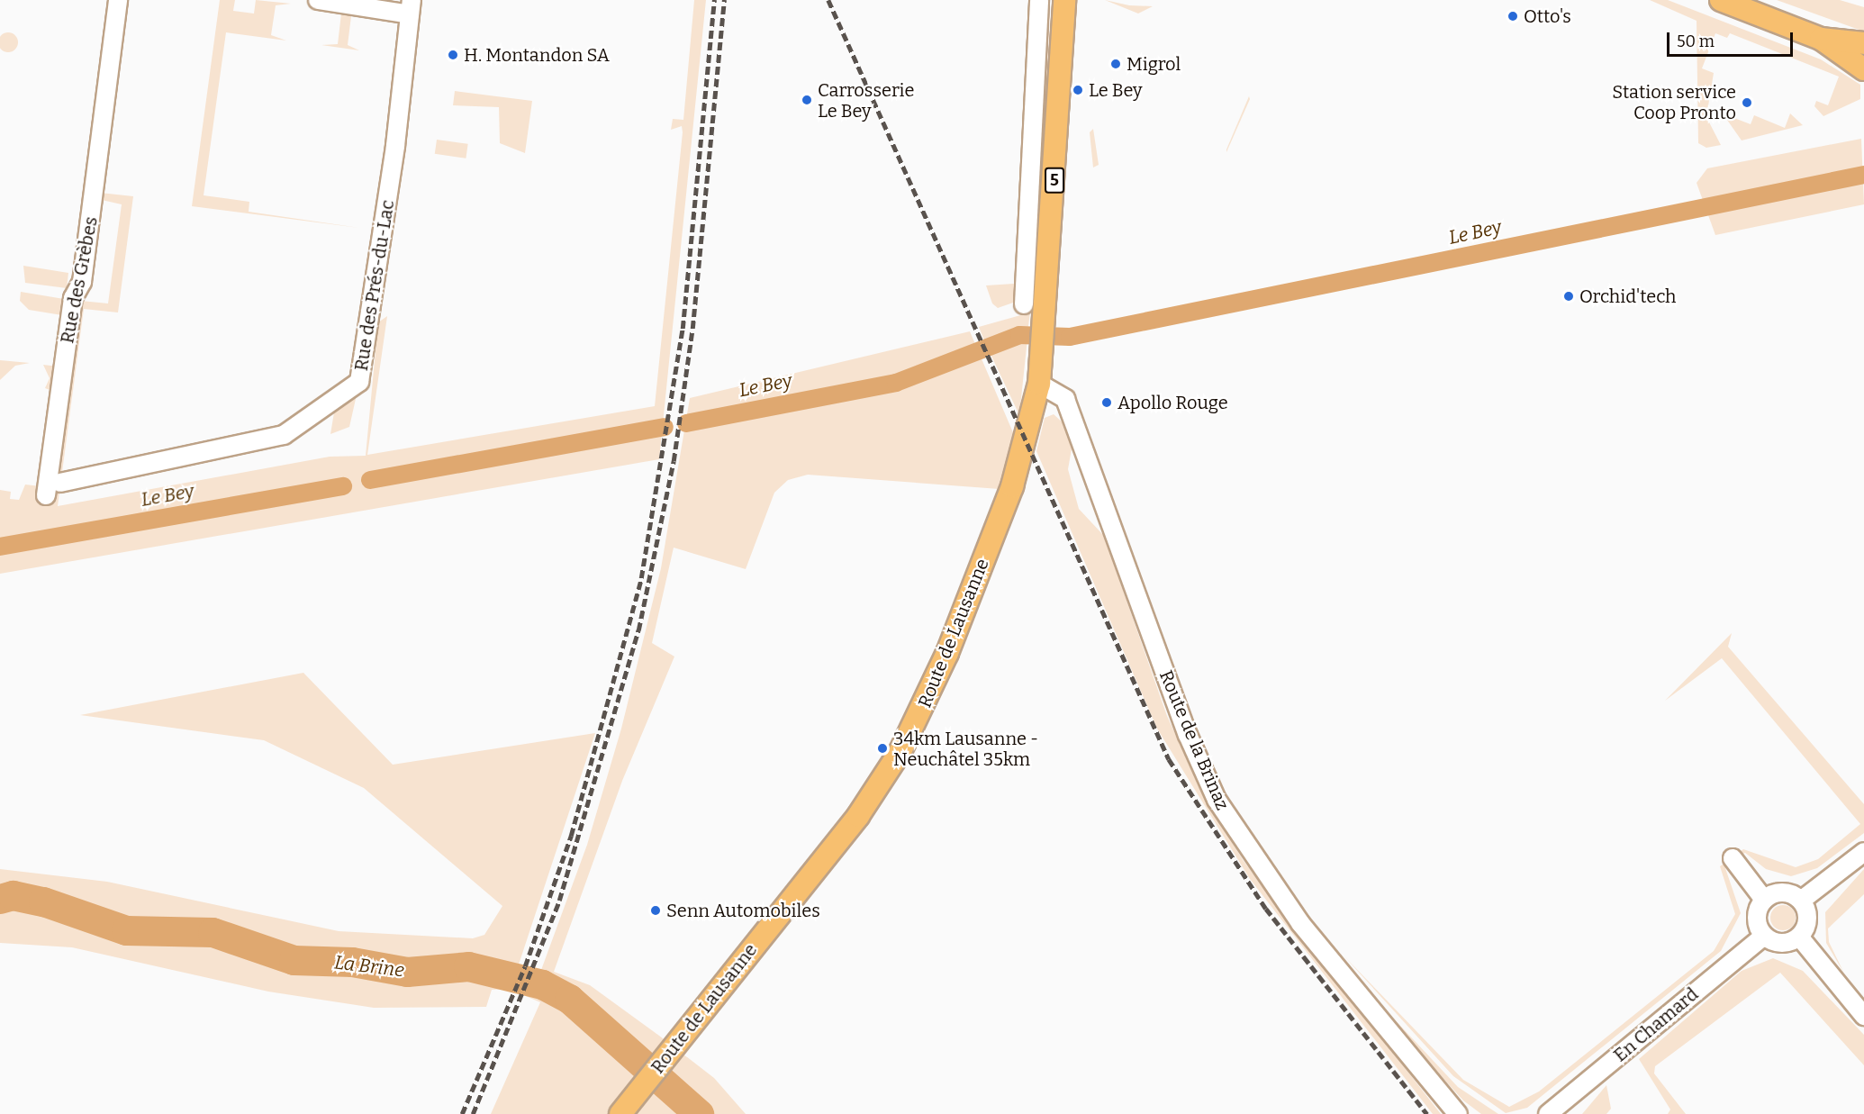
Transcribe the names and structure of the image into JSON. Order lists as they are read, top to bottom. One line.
{"streets":{"main road":["5","Route de Lausanne"],"street":["Rue des Grèbes","Rue des Prés-du-Lac","Route de la Brinaz","En Chamard"]},"crossings":[["5","Route de Lausanne"],["5","Route de la Brinaz"],["Route de Lausanne","Route de la Brinaz"]],"water":["Le Bey","La Brine"],"places":["Otto's","H. Montandon SA","Migrol","Le Bey","Carrosserie Le Bey","Station service Coop Pronto","Orchid'tech","Apollo Rouge","34km Lausanne - Neuchâtel 35km","Senn Automobiles"],"scale_bar":"50 m"}
